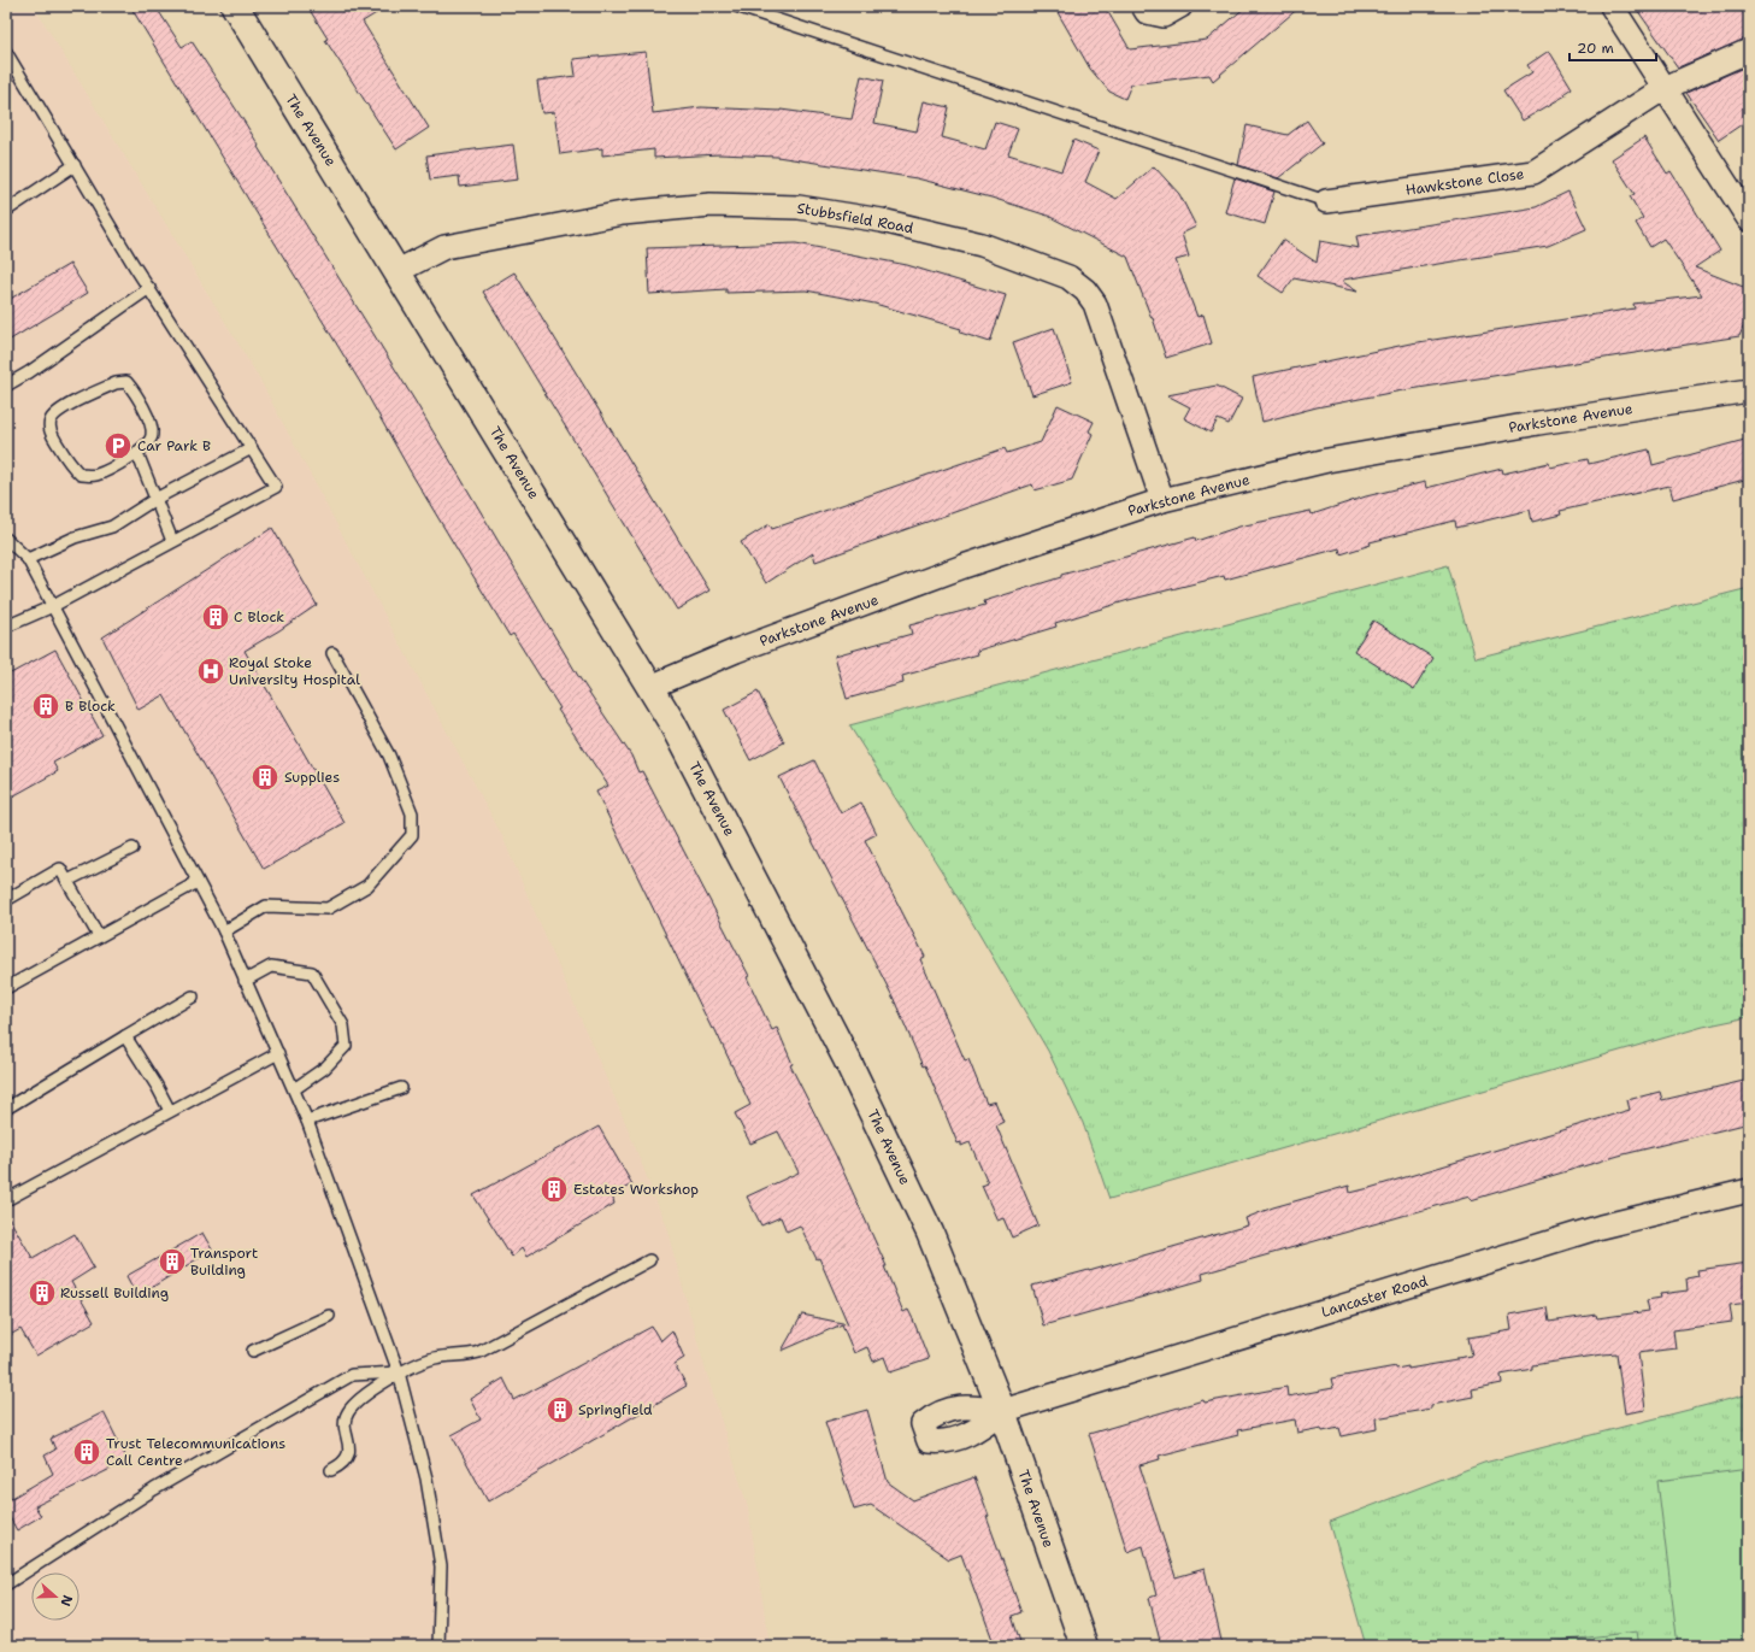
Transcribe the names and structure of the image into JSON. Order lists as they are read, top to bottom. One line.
{"streets":{"street":["The Avenue","Hawkstone Close","Stubbsfield Road","Parkstone Avenue","Lancaster Road"]},"crossings":[["The Avenue","Stubbsfield Road"],["The Avenue","Parkstone Avenue"],["The Avenue","Lancaster Road"],["Stubbsfield Road","Parkstone Avenue"]],"places":{"parking":["Car Park B"],"building":["C Block","B Block","Supplies","Estates Workshop","Transport Building","Russell Building","Springfield","Trust Telecommunications Call Centre"],"hospital":["Royal Stoke University Hospital"]},"scale_bar":"20 m","north":"right"}
